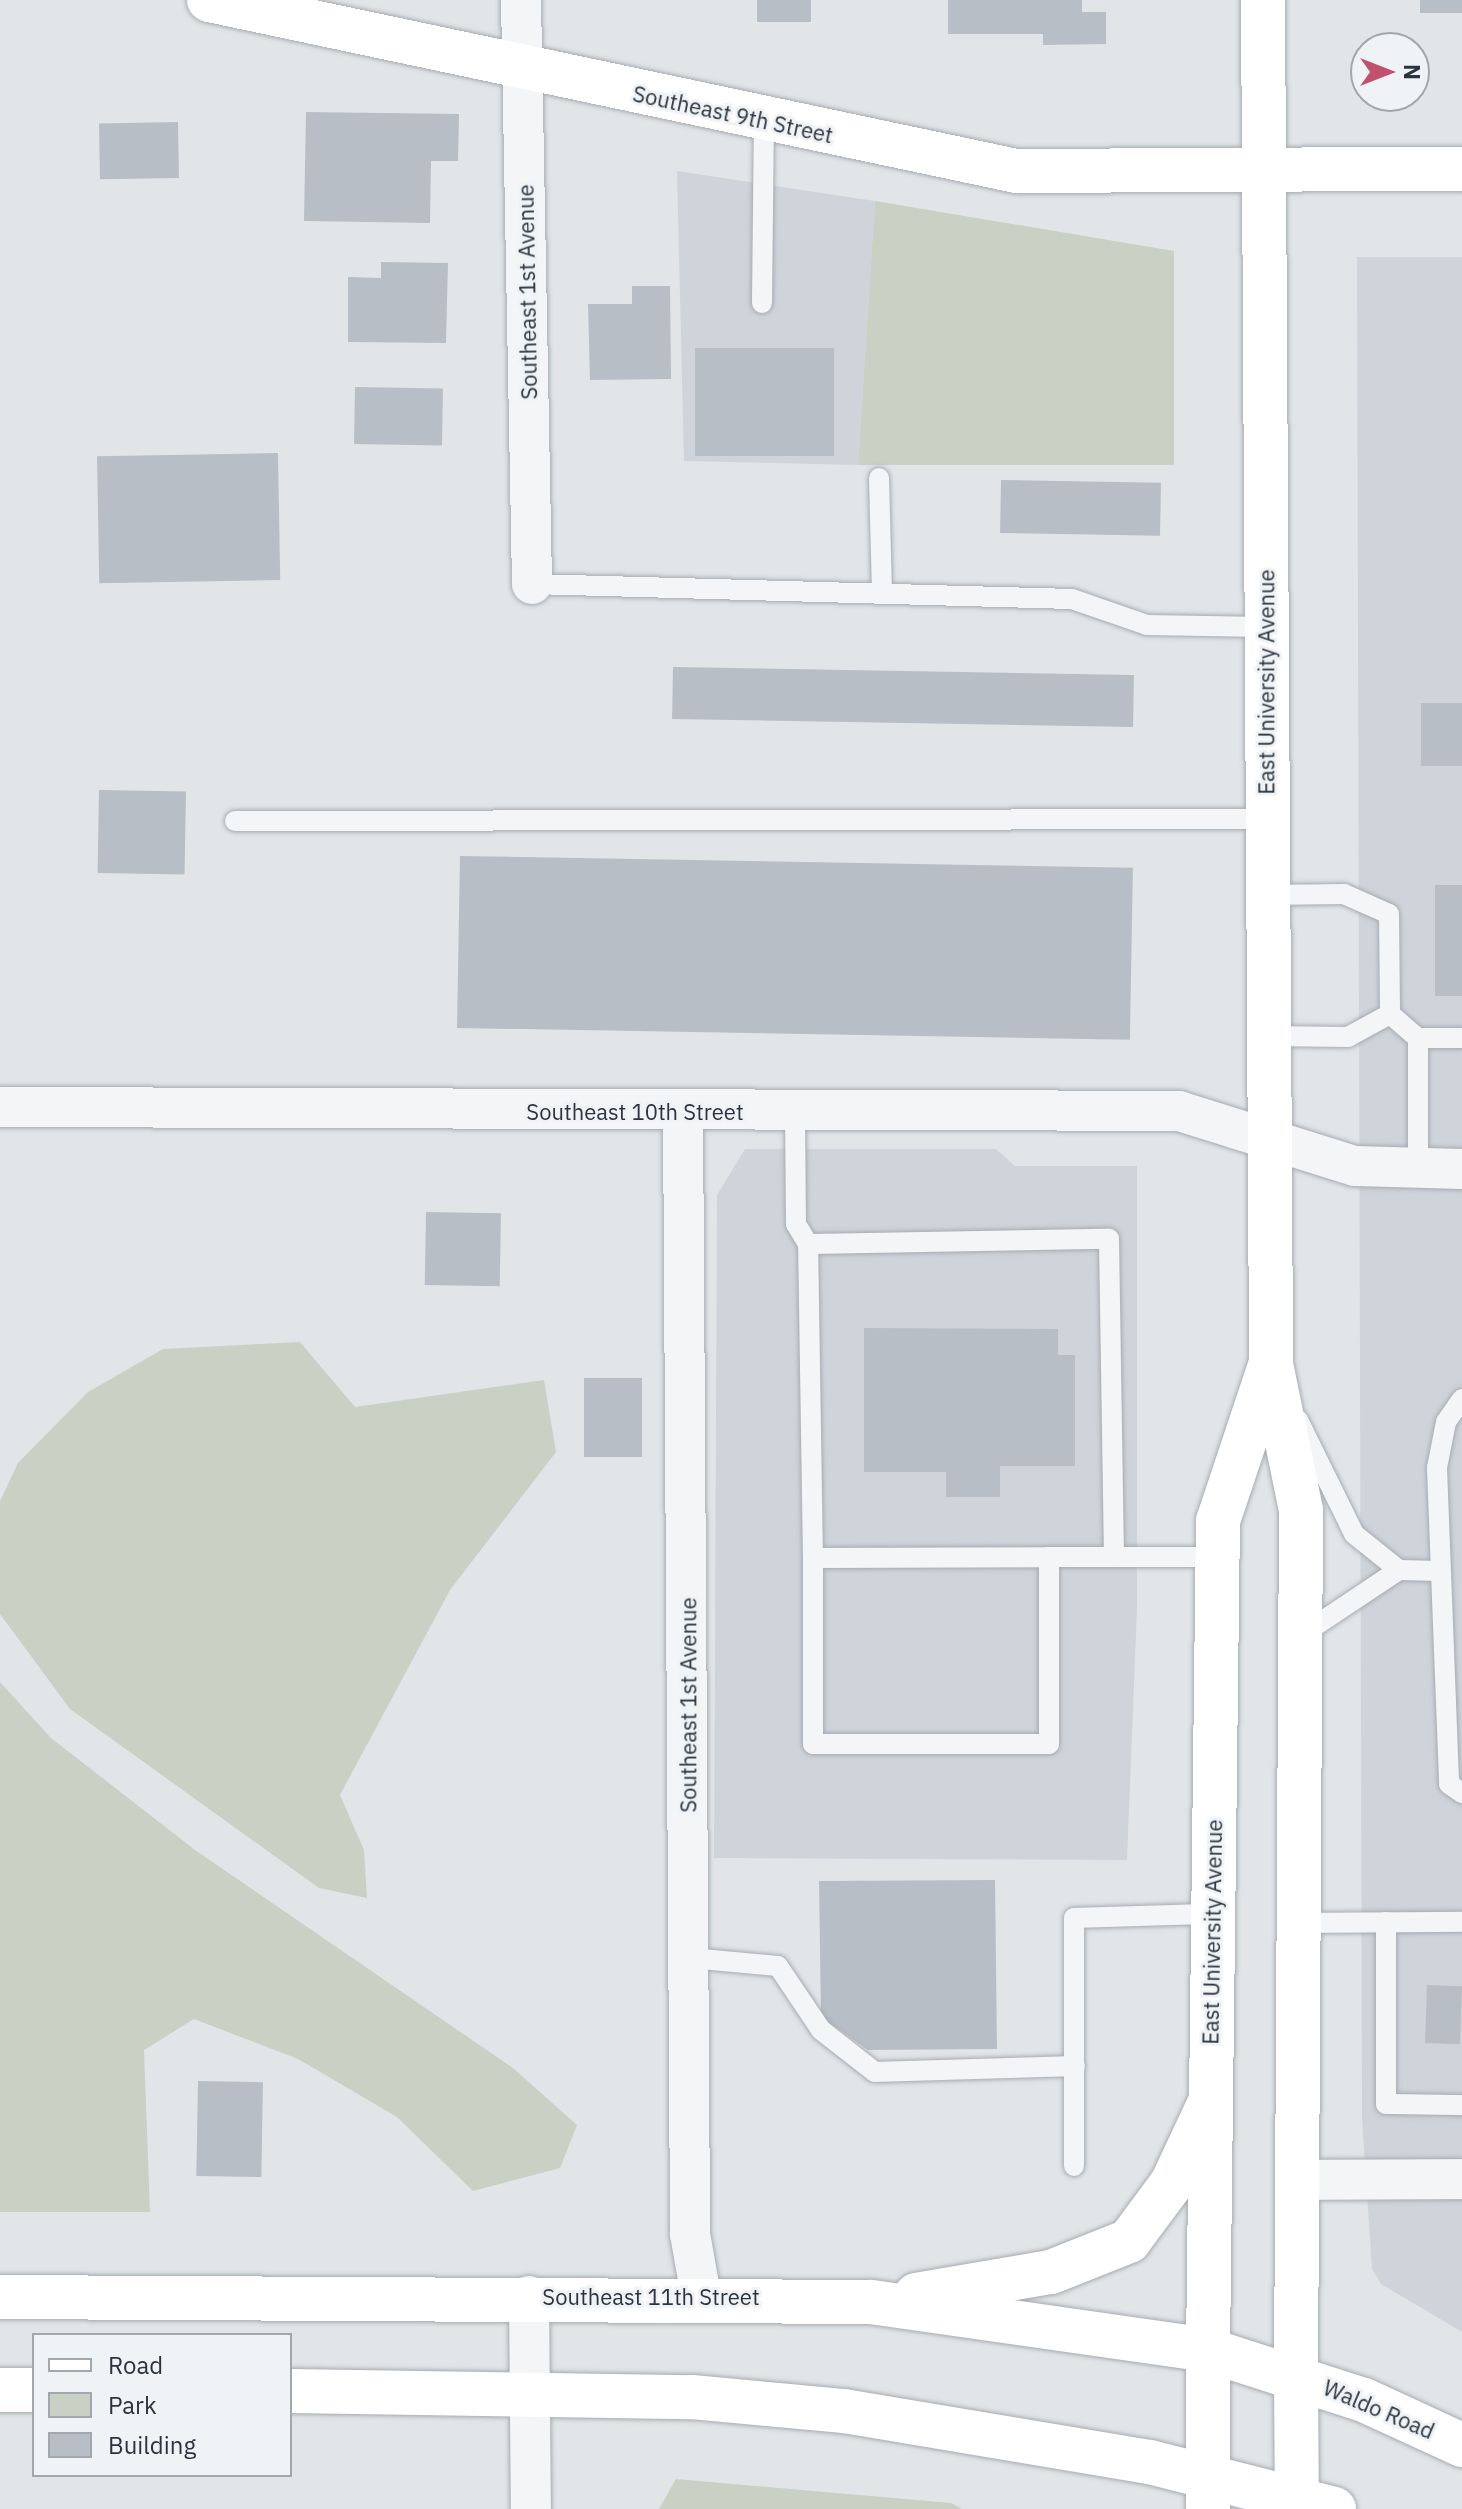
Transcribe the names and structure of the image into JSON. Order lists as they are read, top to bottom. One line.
{"streets":{"main road":["Southeast 9th Street","East University Avenue","Southeast 11th Street","Waldo Road"],"street":["Southeast 1st Avenue","Southeast 10th Street"]},"crossings":[["Southeast 9th Street","Southeast 1st Avenue"],["Southeast 9th Street","East University Avenue"],["Southeast 1st Avenue","Southeast 10th Street"],["Southeast 1st Avenue","Southeast 11th Street"],["East University Avenue","Southeast 10th Street"],["East University Avenue","Southeast 11th Street"],["East University Avenue","Waldo Road"],["Southeast 11th Street","Waldo Road"]],"legend":["Road","Park","Building"],"north":"right"}
